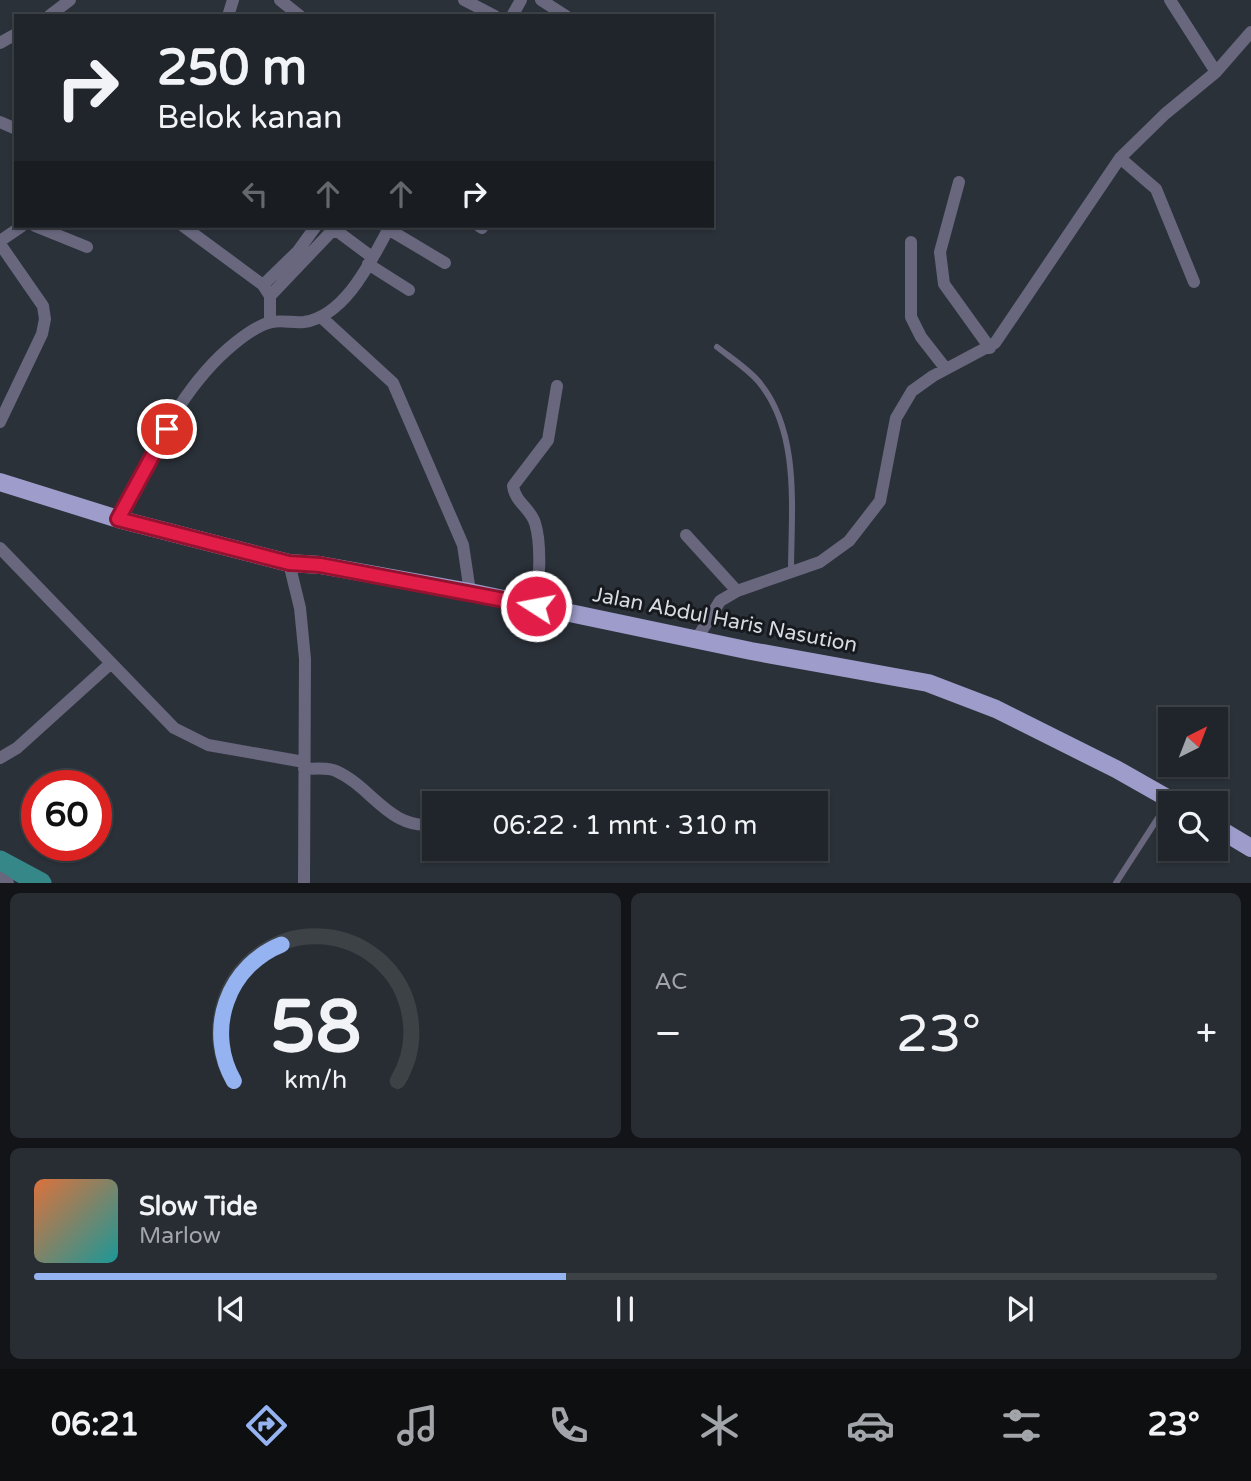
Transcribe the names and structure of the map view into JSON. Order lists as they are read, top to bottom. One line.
{"streets":{"main road":["Jalan Abdul Haris Nasution"]},"north":"top right","page":{"turn":["250 m","Belok kanan"],"limit":"60","trip":"06:22 · 1 mnt · 310 m","tile":"AC","heat":["−","23°","+"],"song":["Slow Tide","Marlow"],"tabs":["06:21","23°"],"gauge":["58","km/h"]}}
